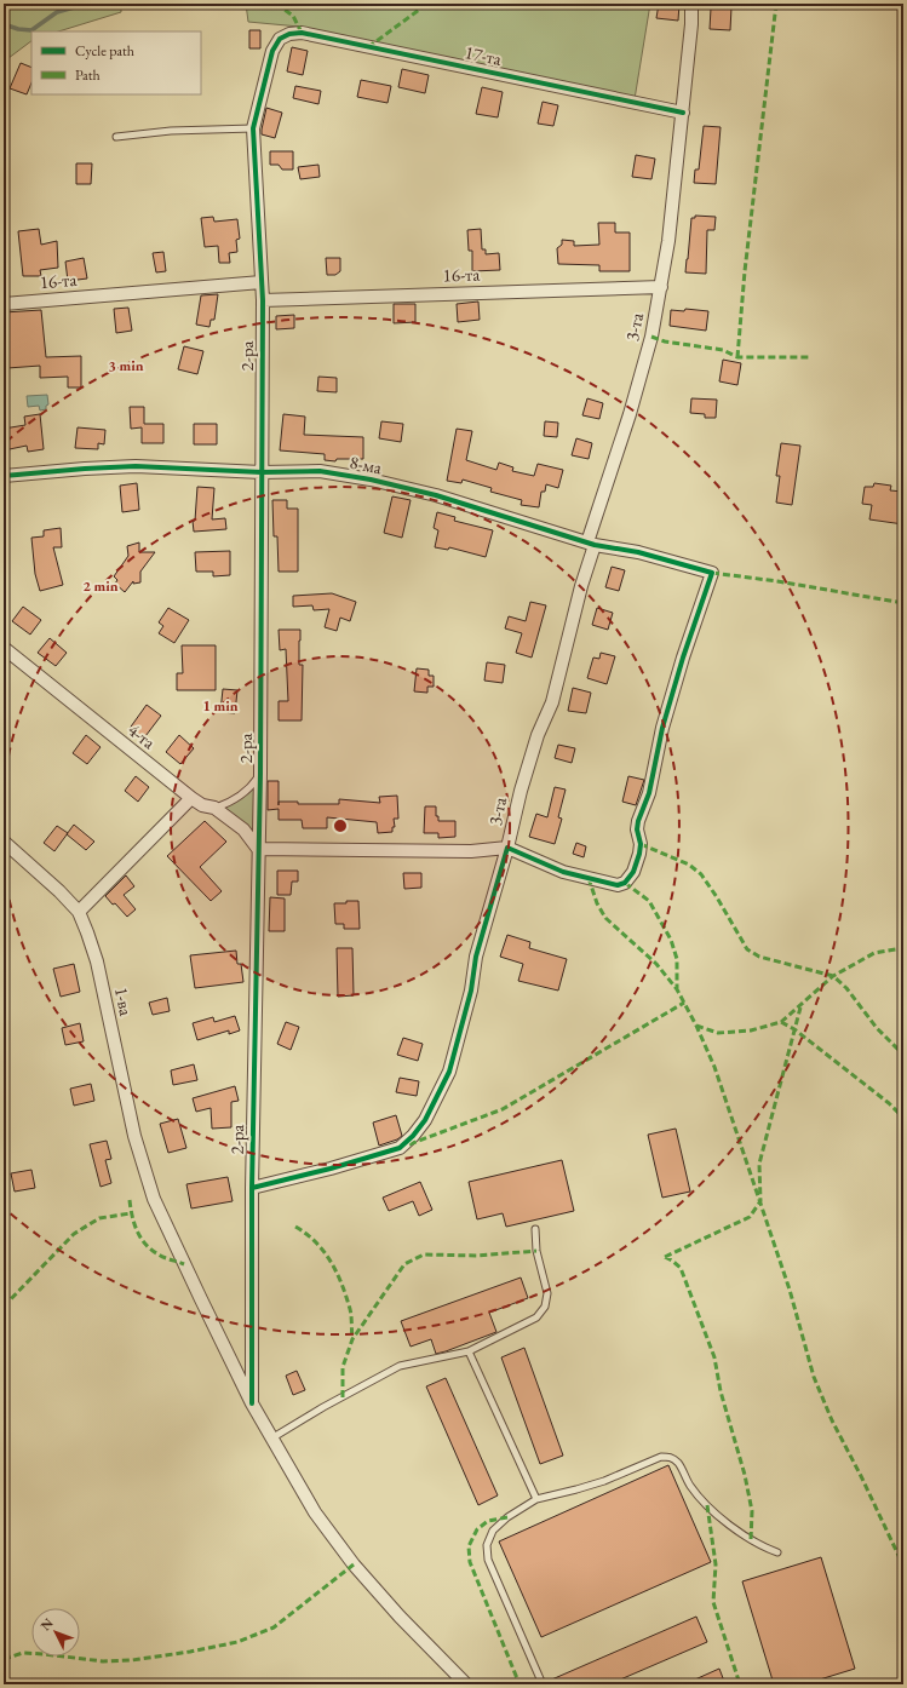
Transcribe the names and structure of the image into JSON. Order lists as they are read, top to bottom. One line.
{"streets":{"street":["17-та","16-та","3-та","2-ра","8-ма","4-та","1-ва"]},"crossings":[["17-та","3-та"],["17-та","2-ра"],["16-та","3-та"],["16-та","2-ра"],["3-та","2-ра"],["3-та","8-ма"],["3-та","4-та"],["2-ра","8-ма"],["2-ра","4-та"],["2-ра","1-ва"]],"legend":["Cycle path","Path"],"north":"top left","rings":["3 min","2 min","1 min"]}
